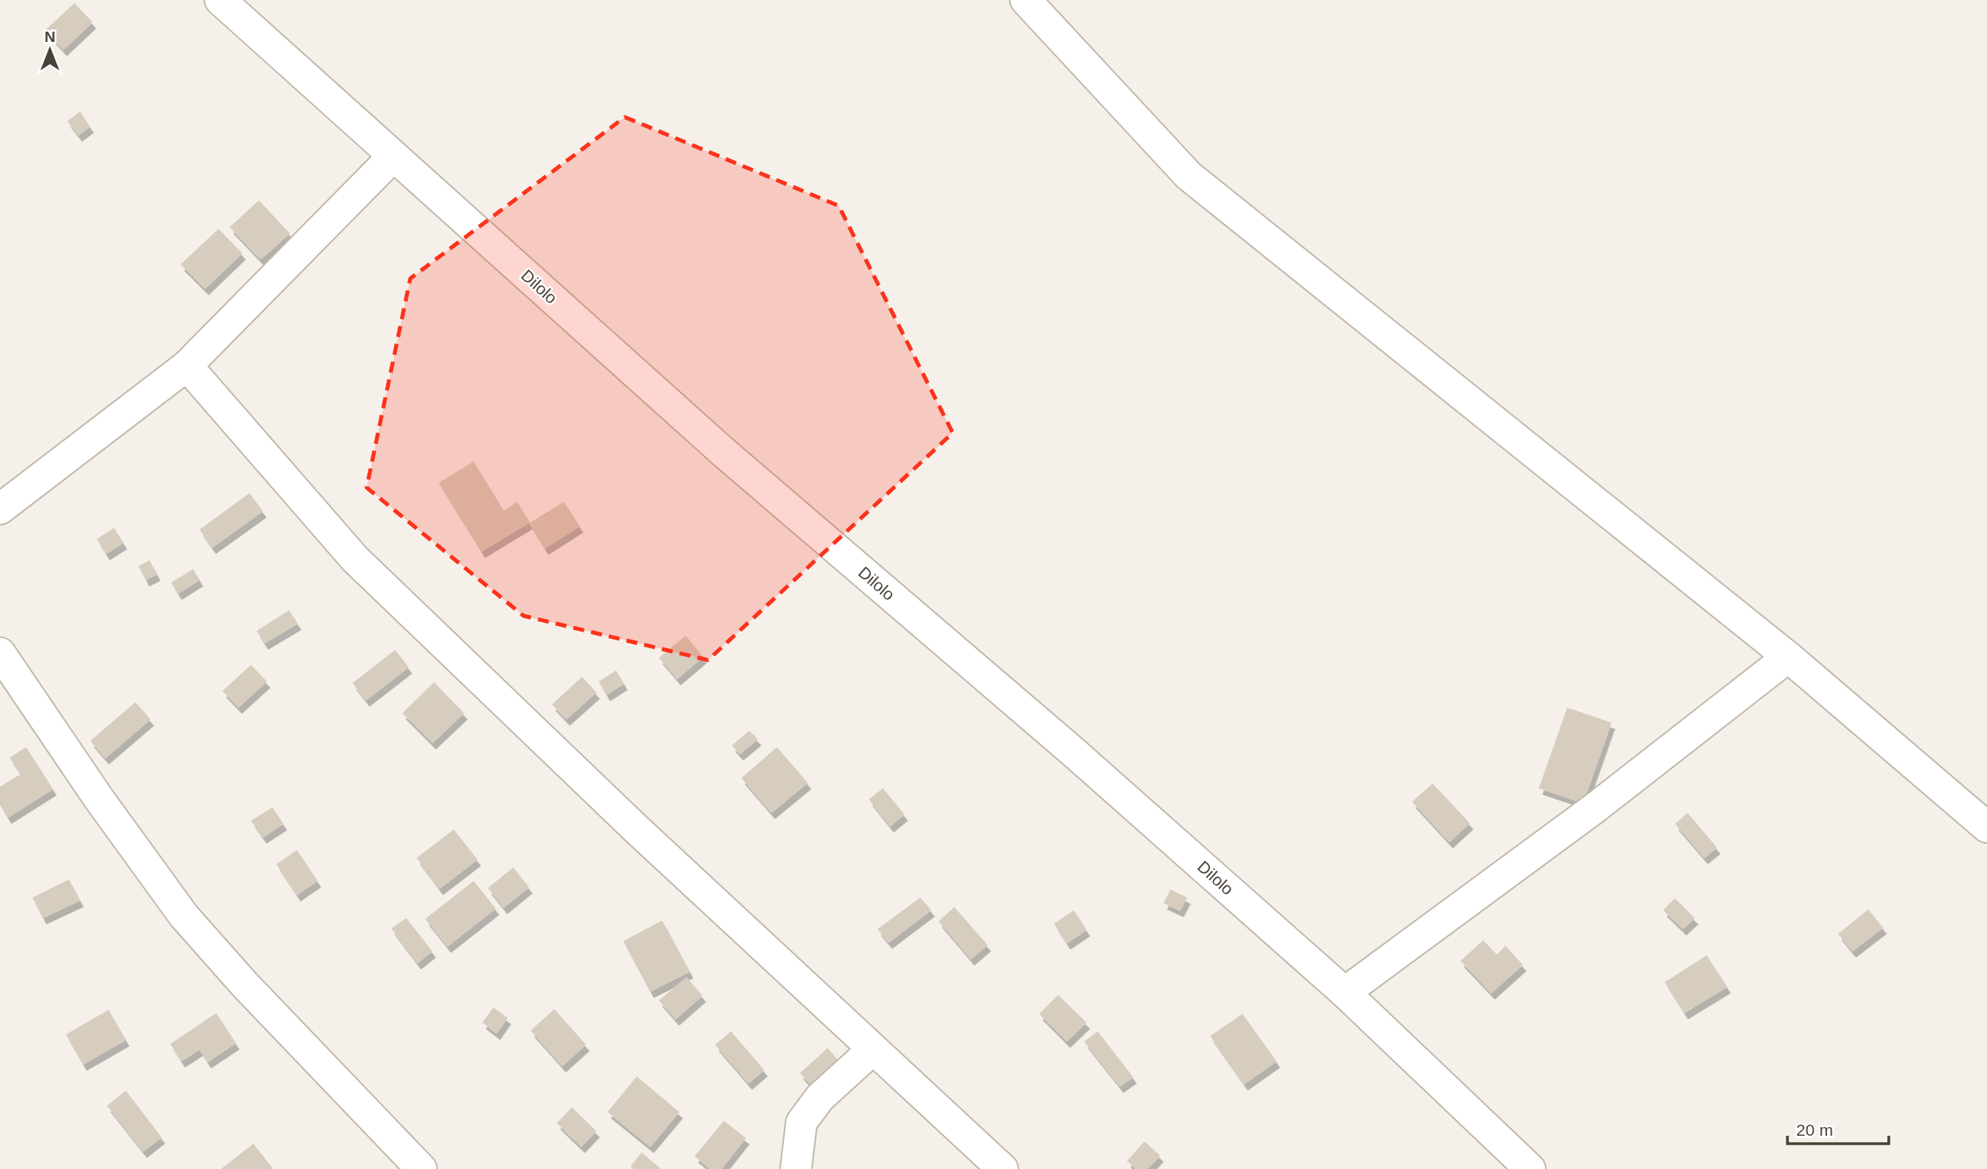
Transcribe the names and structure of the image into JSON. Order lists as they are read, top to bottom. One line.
{"streets":{"street":["Dilolo"]},"scale_bar":"20 m","north":"top"}
